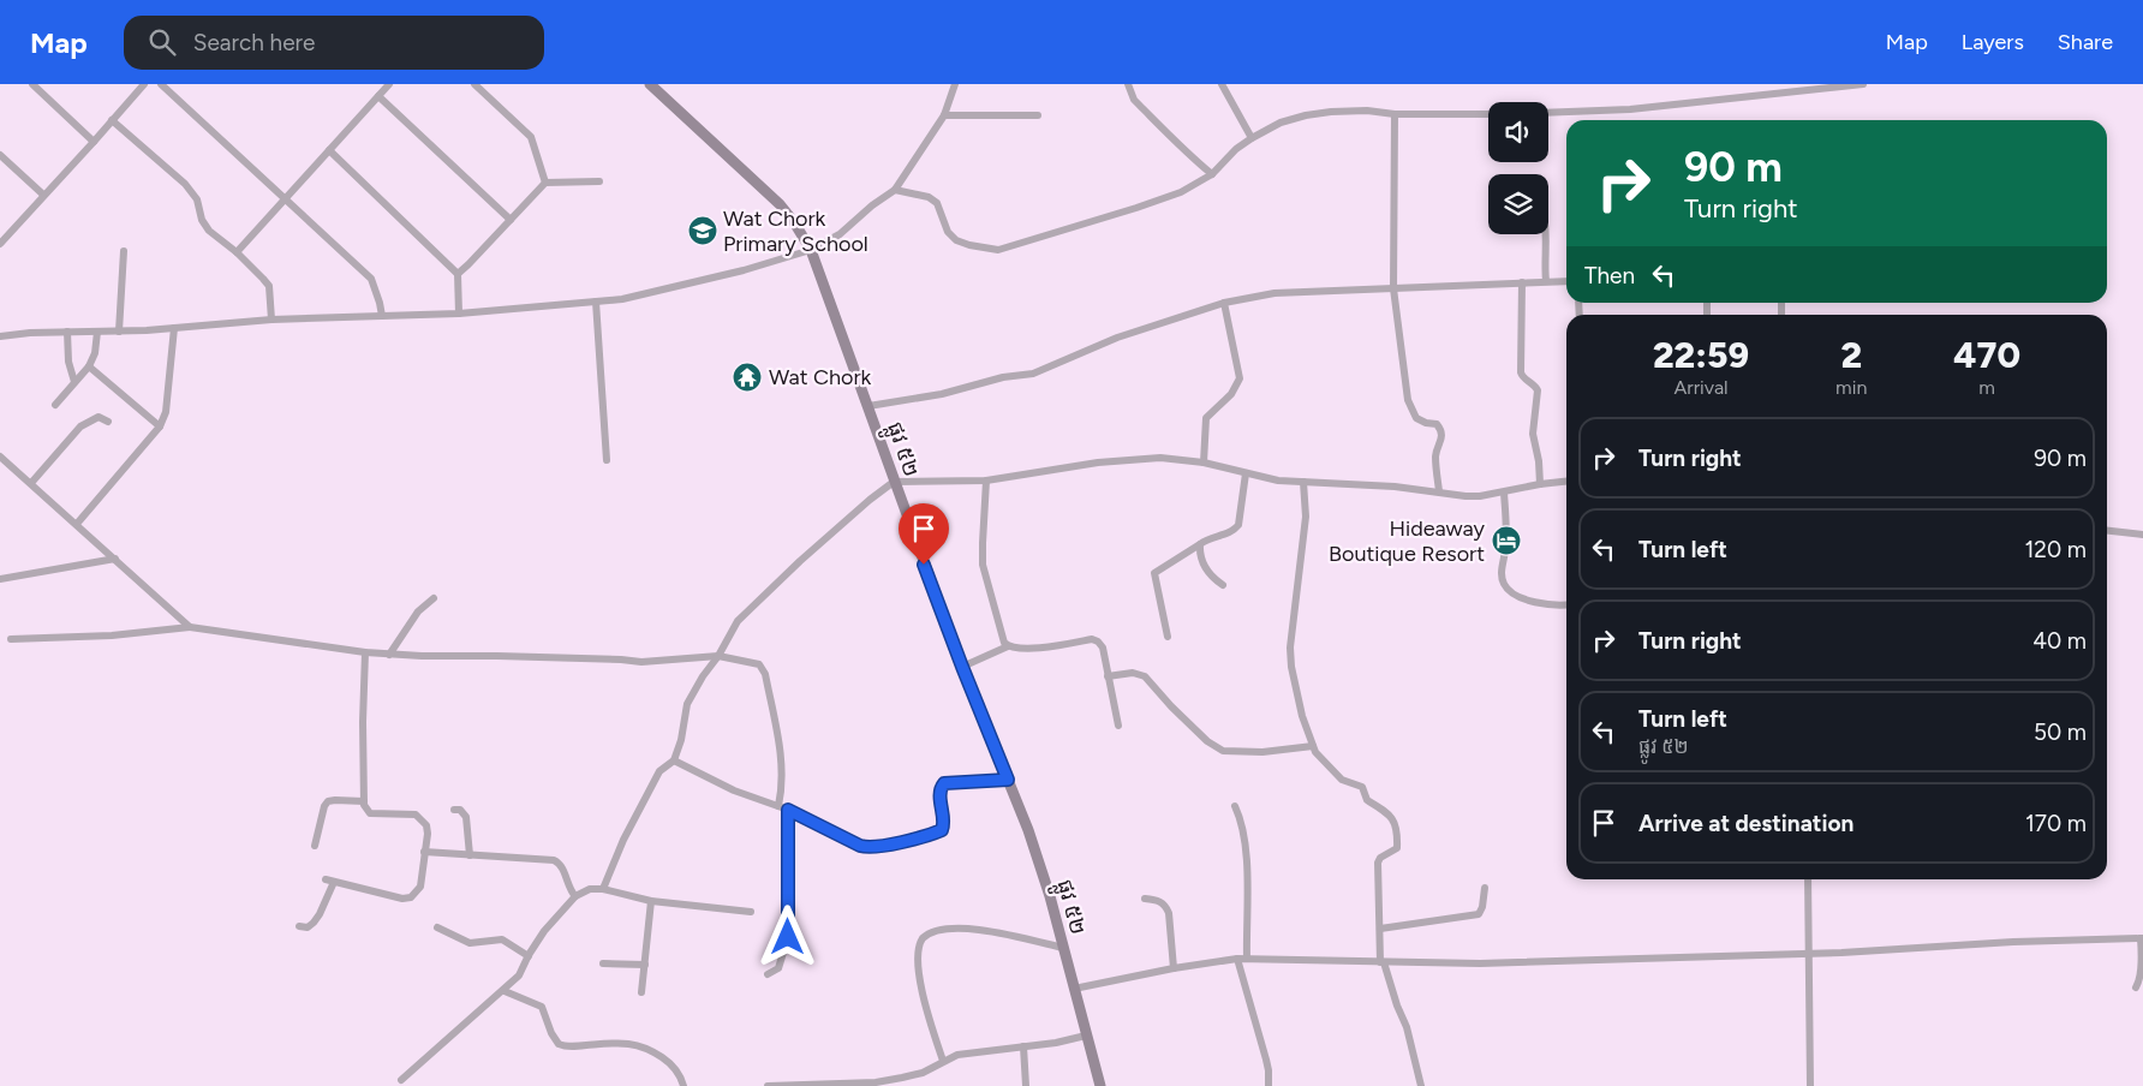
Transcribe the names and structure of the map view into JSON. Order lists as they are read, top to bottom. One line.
{"streets":{"street":["ផ្លូវ ៥២"]},"places":{"school or university":["Wat Chork Primary School"],"temple":["Wat Chork"],"hotel":["Hideaway Boutique Resort"]},"page":{"header":"Map","search":"Search here","nav":["Map","Layers","Share"],"turn":["90 m","Turn right"],"then":"Then","eta":["22:59","Arrival","2","min","470","m"],"list":[{"name":"Turn right","value":"90 m"},{"name":"Turn left","value":"120 m"},{"name":"Turn right","value":"40 m"},{"name":"Turn left","note":"ផ្លូវ ៥២","value":"50 m"},{"name":"Arrive at destination","value":"170 m"}]}}
